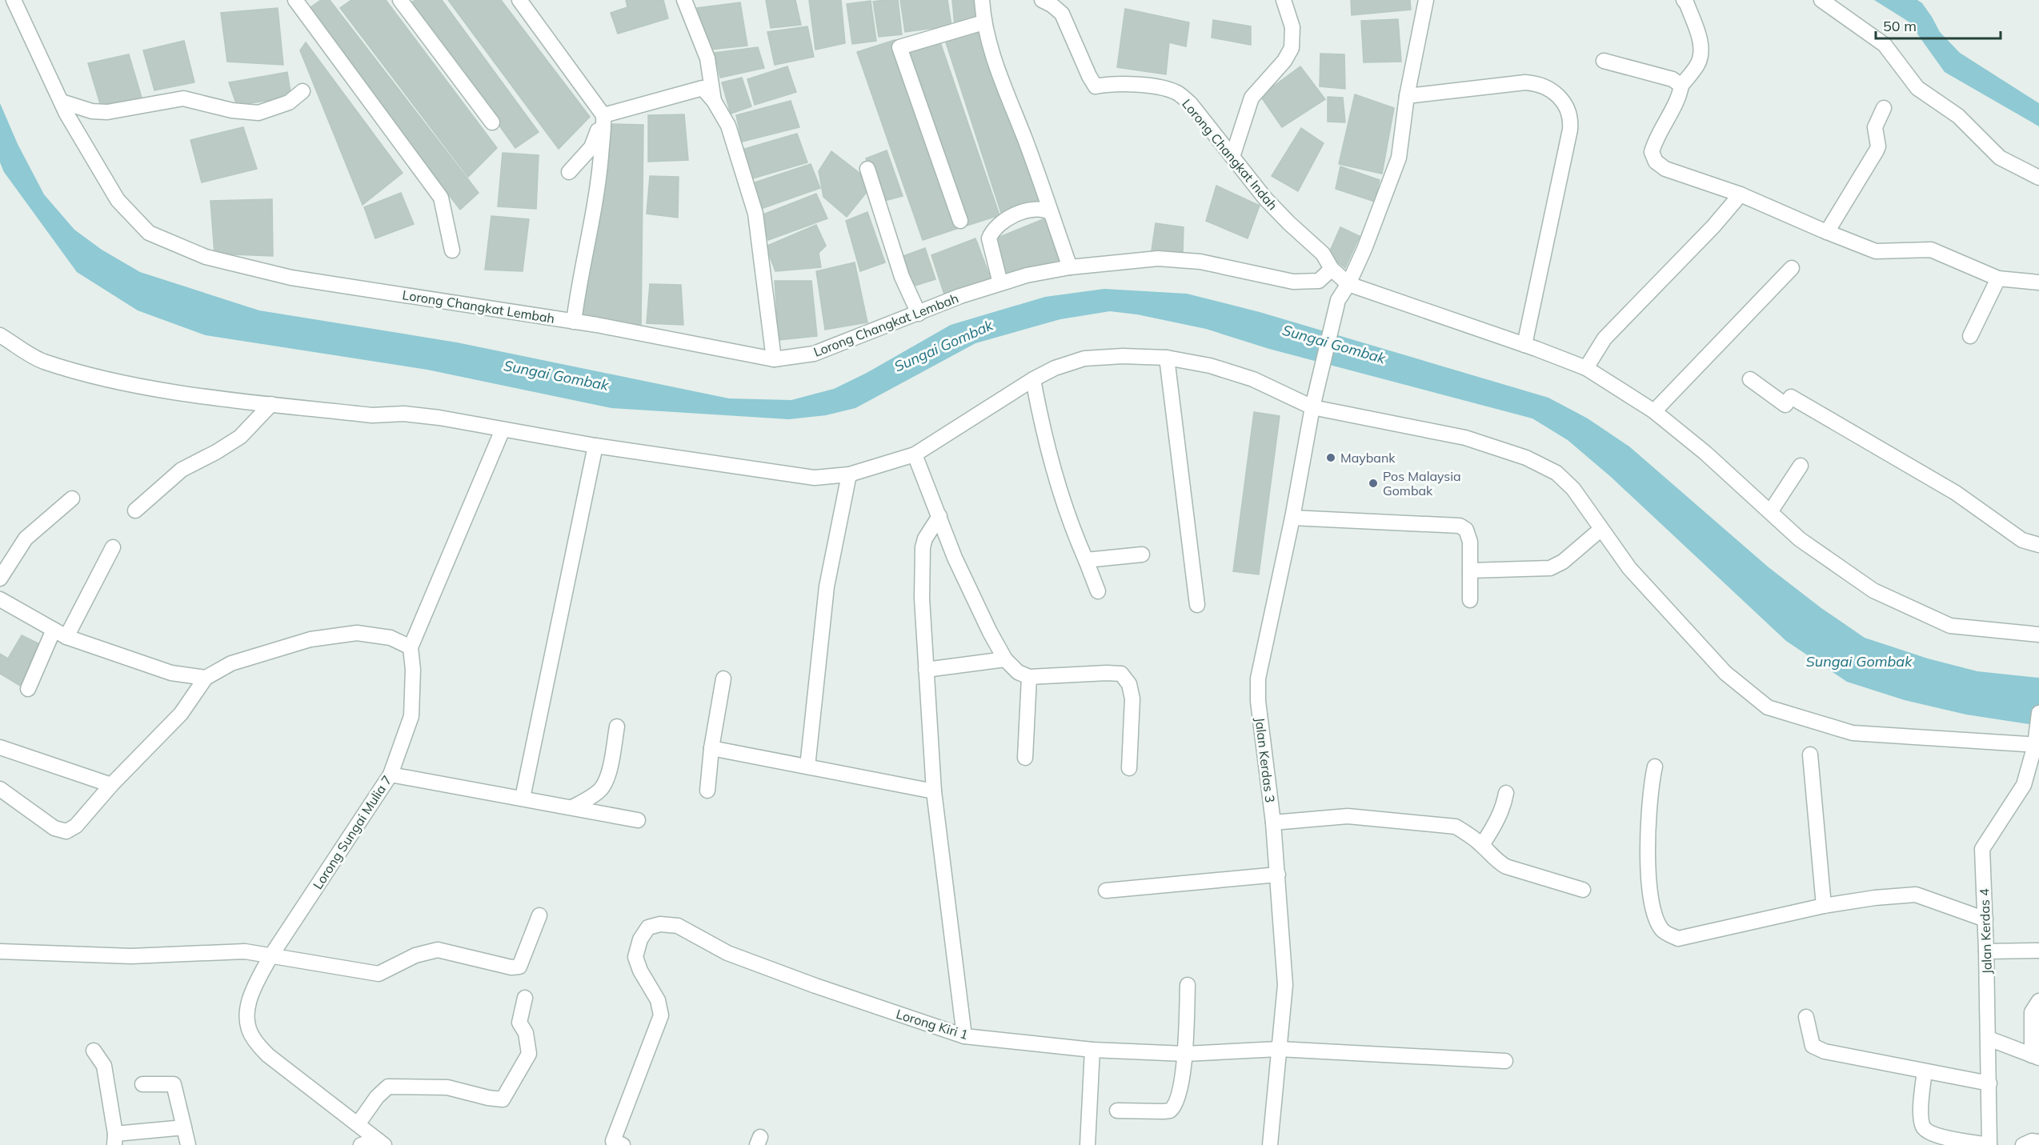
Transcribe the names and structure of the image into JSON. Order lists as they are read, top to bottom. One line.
{"streets":{"street":["Lorong Changkat Indah","Lorong Changkat Lembah","Jalan Kerdas 3","Lorong Sungai Mulia 7","Jalan Kerdas 4","Lorong Kiri 1"]},"crossings":[["Lorong Changkat Indah","Lorong Changkat Lembah"],["Lorong Changkat Indah","Jalan Kerdas 3"],["Jalan Kerdas 3","Lorong Kiri 1"]],"water":["Sungai Gombak"],"places":["Maybank","Pos Malaysia Gombak"],"scale_bar":"50 m"}
